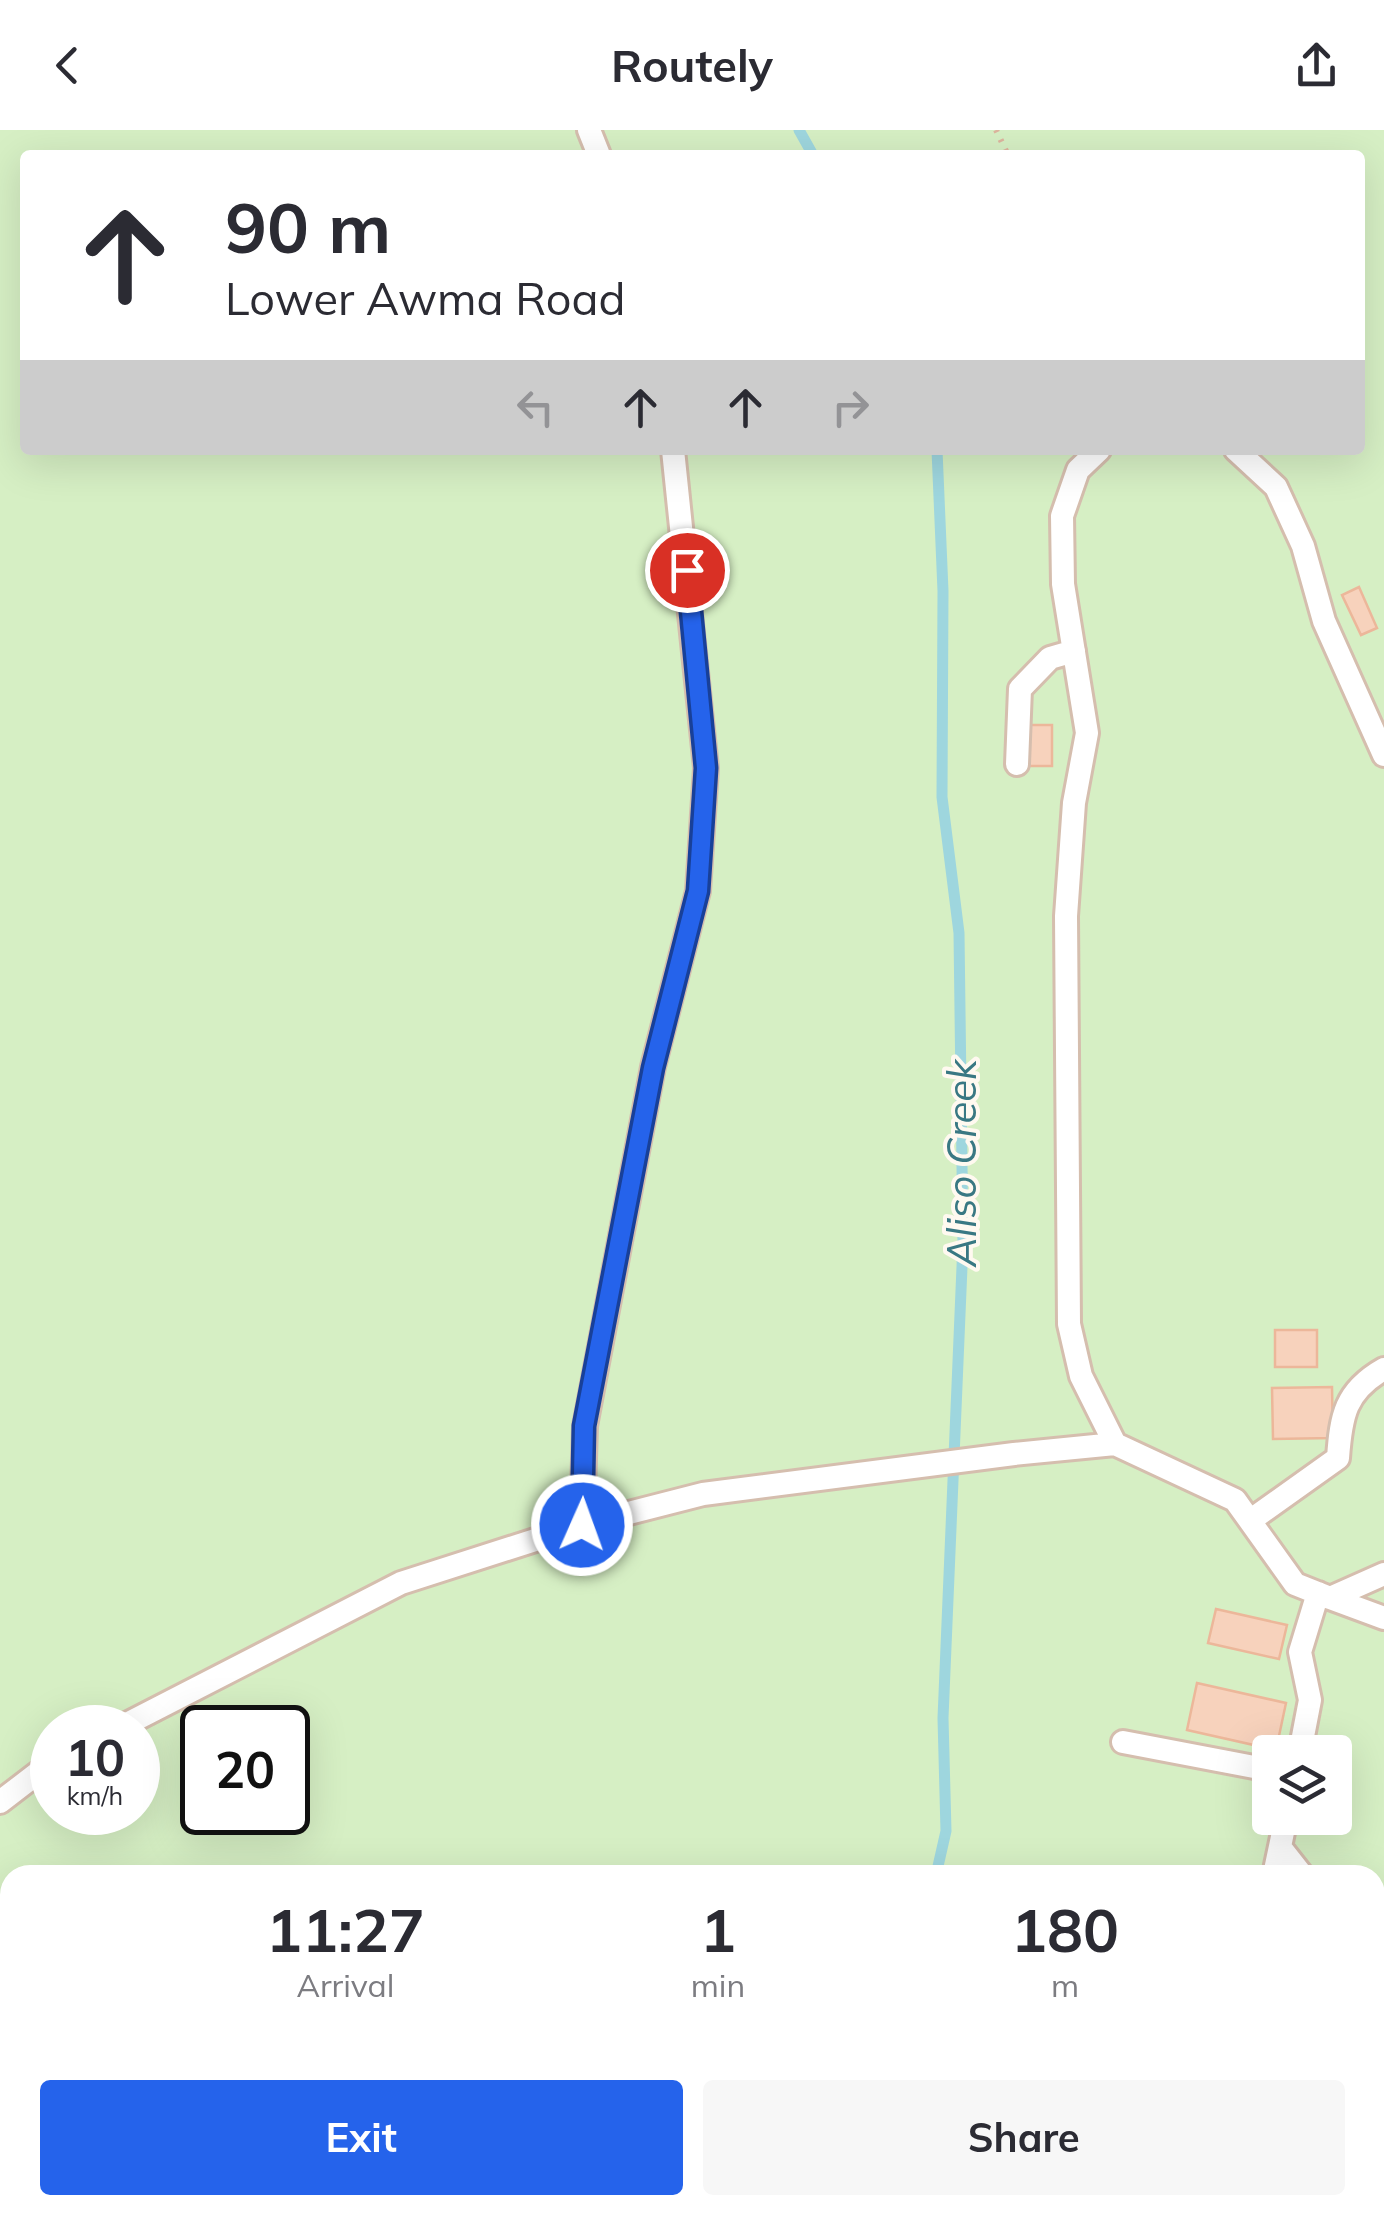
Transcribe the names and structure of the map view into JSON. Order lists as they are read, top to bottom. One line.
{"water":["Aliso Creek"],"page":{"header":"Routely","turn":["90 m","Lower Awma Road"],"speed":"10 km/h","limit":"20","eta":["11:27","Arrival","1","min","180","m"],"buttons":["Exit","Share"]}}
